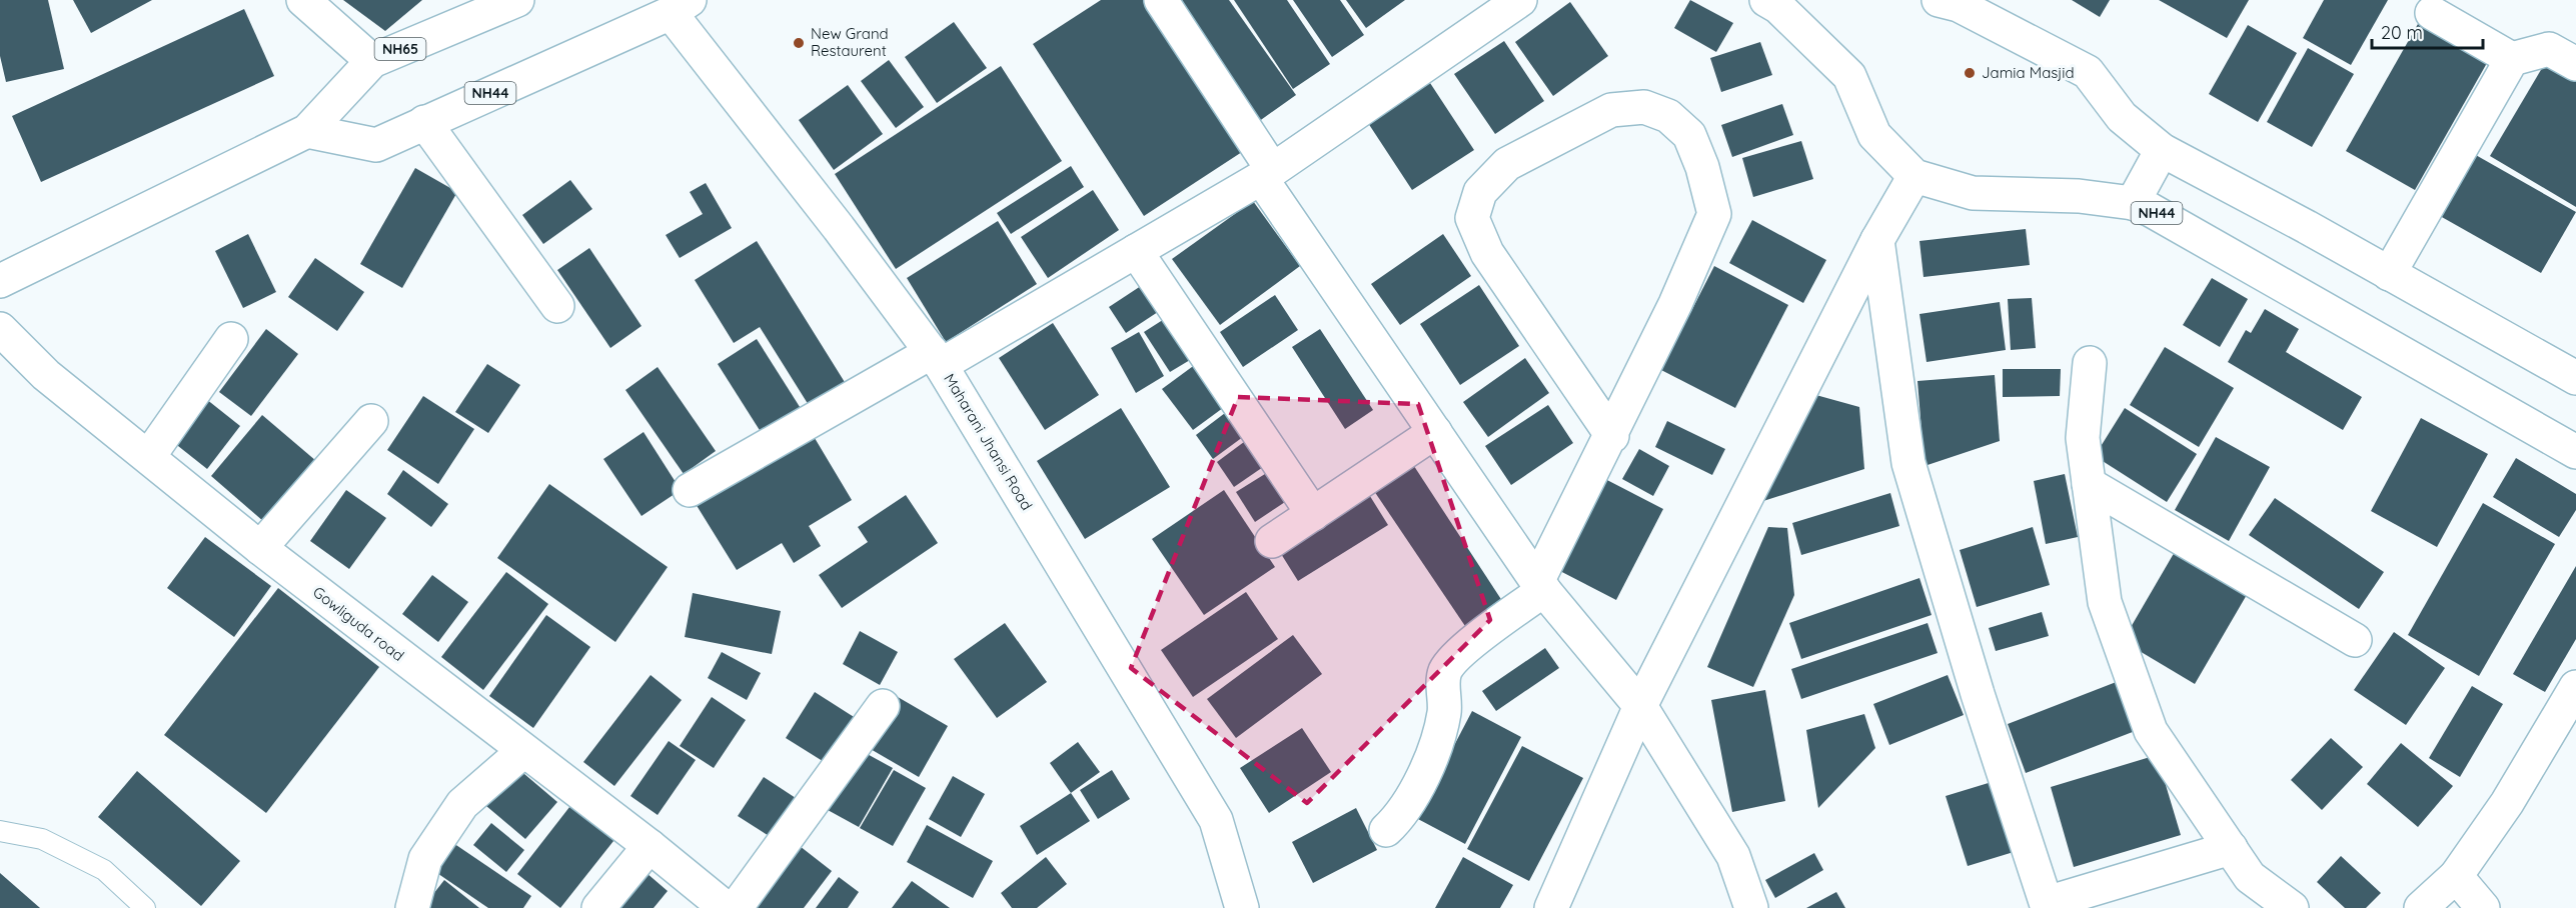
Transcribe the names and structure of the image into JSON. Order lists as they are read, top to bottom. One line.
{"streets":{"main road":["NH65","NH44","Maharani Jhansi Road","Gowliguda road"]},"crossings":[["NH65","NH44"],["NH44","Maharani Jhansi Road"]],"places":["New Grand Restaurent","Jamia Masjid"],"scale_bar":"20 m"}
